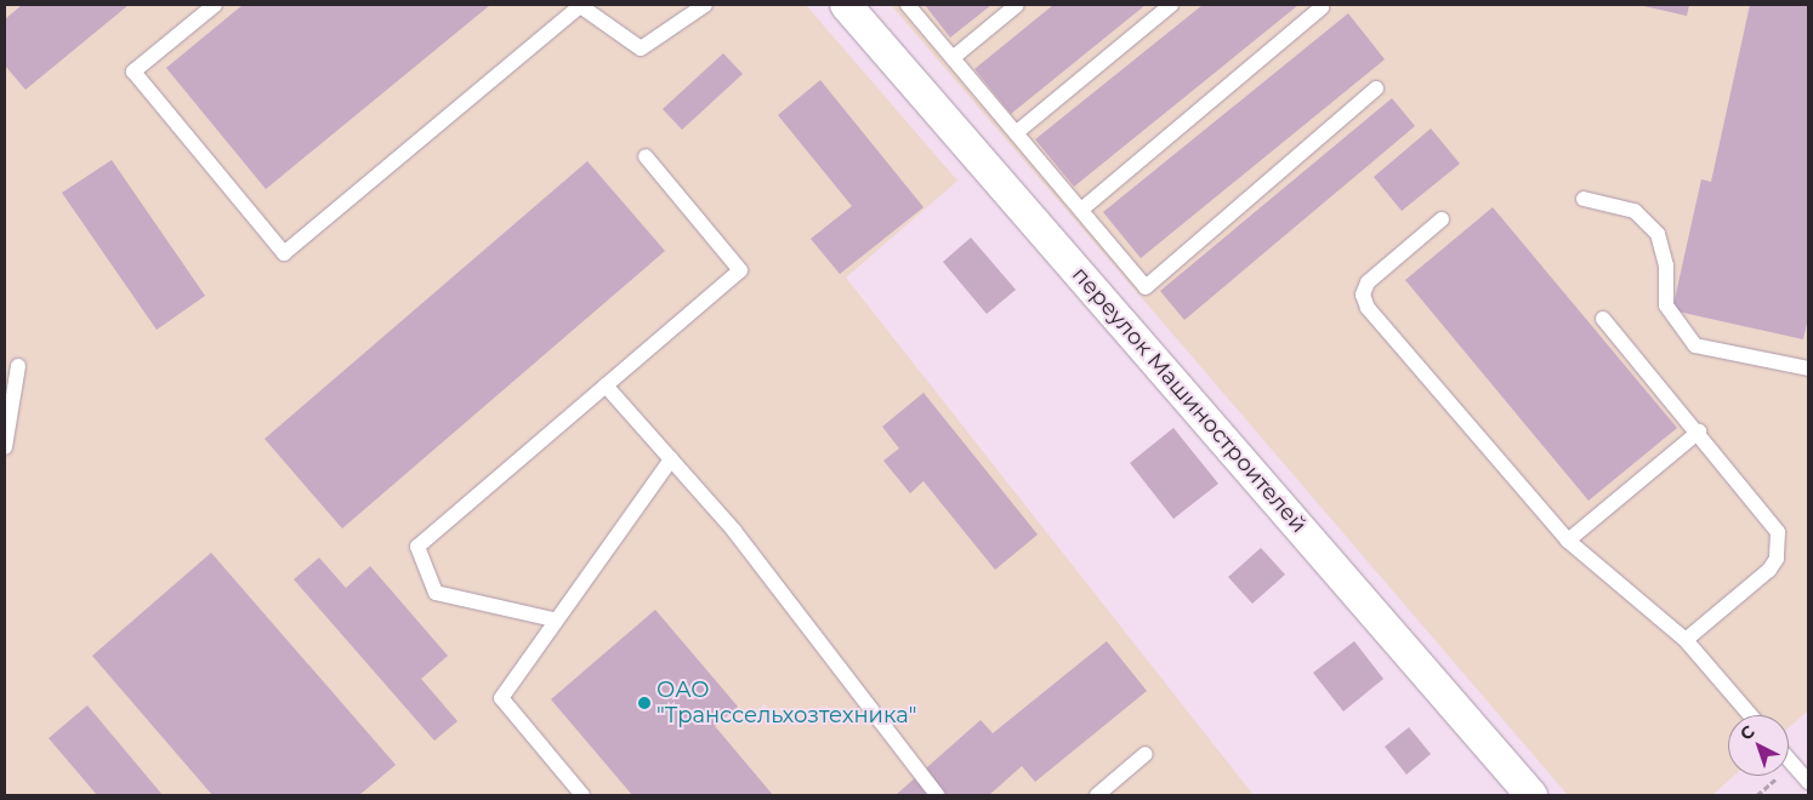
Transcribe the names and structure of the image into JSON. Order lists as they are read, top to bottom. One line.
{"streets":{"street":["переулок Машиностроителей"]},"places":["ОАО \"Транссельхозтехника\""],"north":"top left"}
